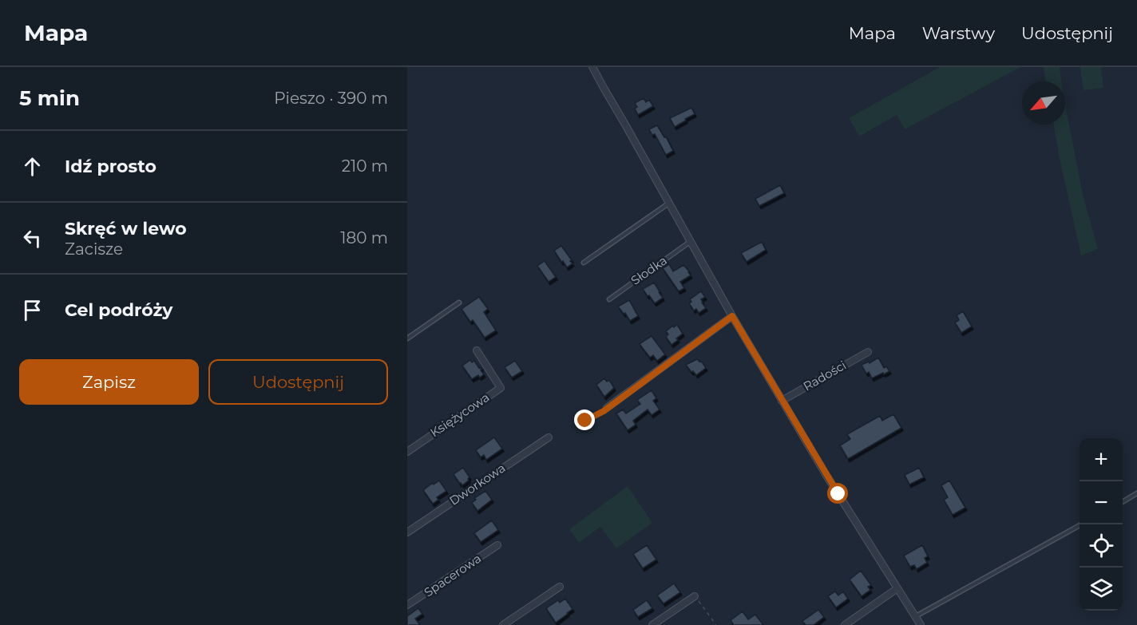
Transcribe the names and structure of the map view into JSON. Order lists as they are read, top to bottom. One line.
{"streets":{"street":["Radości","Księżycowa","Dworkowa","Spacerowa"],"lane":["Słodka"]},"north":"bottom left","page":{"header":"Mapa","nav":["Mapa","Warstwy","Udostępnij"],"heading":["5 min","Pieszo · 390 m"],"list":[["Idź prosto","210 m"],["Skręć w lewo","Zacisze","180 m"],"Cel podróży"],"buttons":["Zapisz","Udostępnij"],"map_buttons":["+","−"]}}
